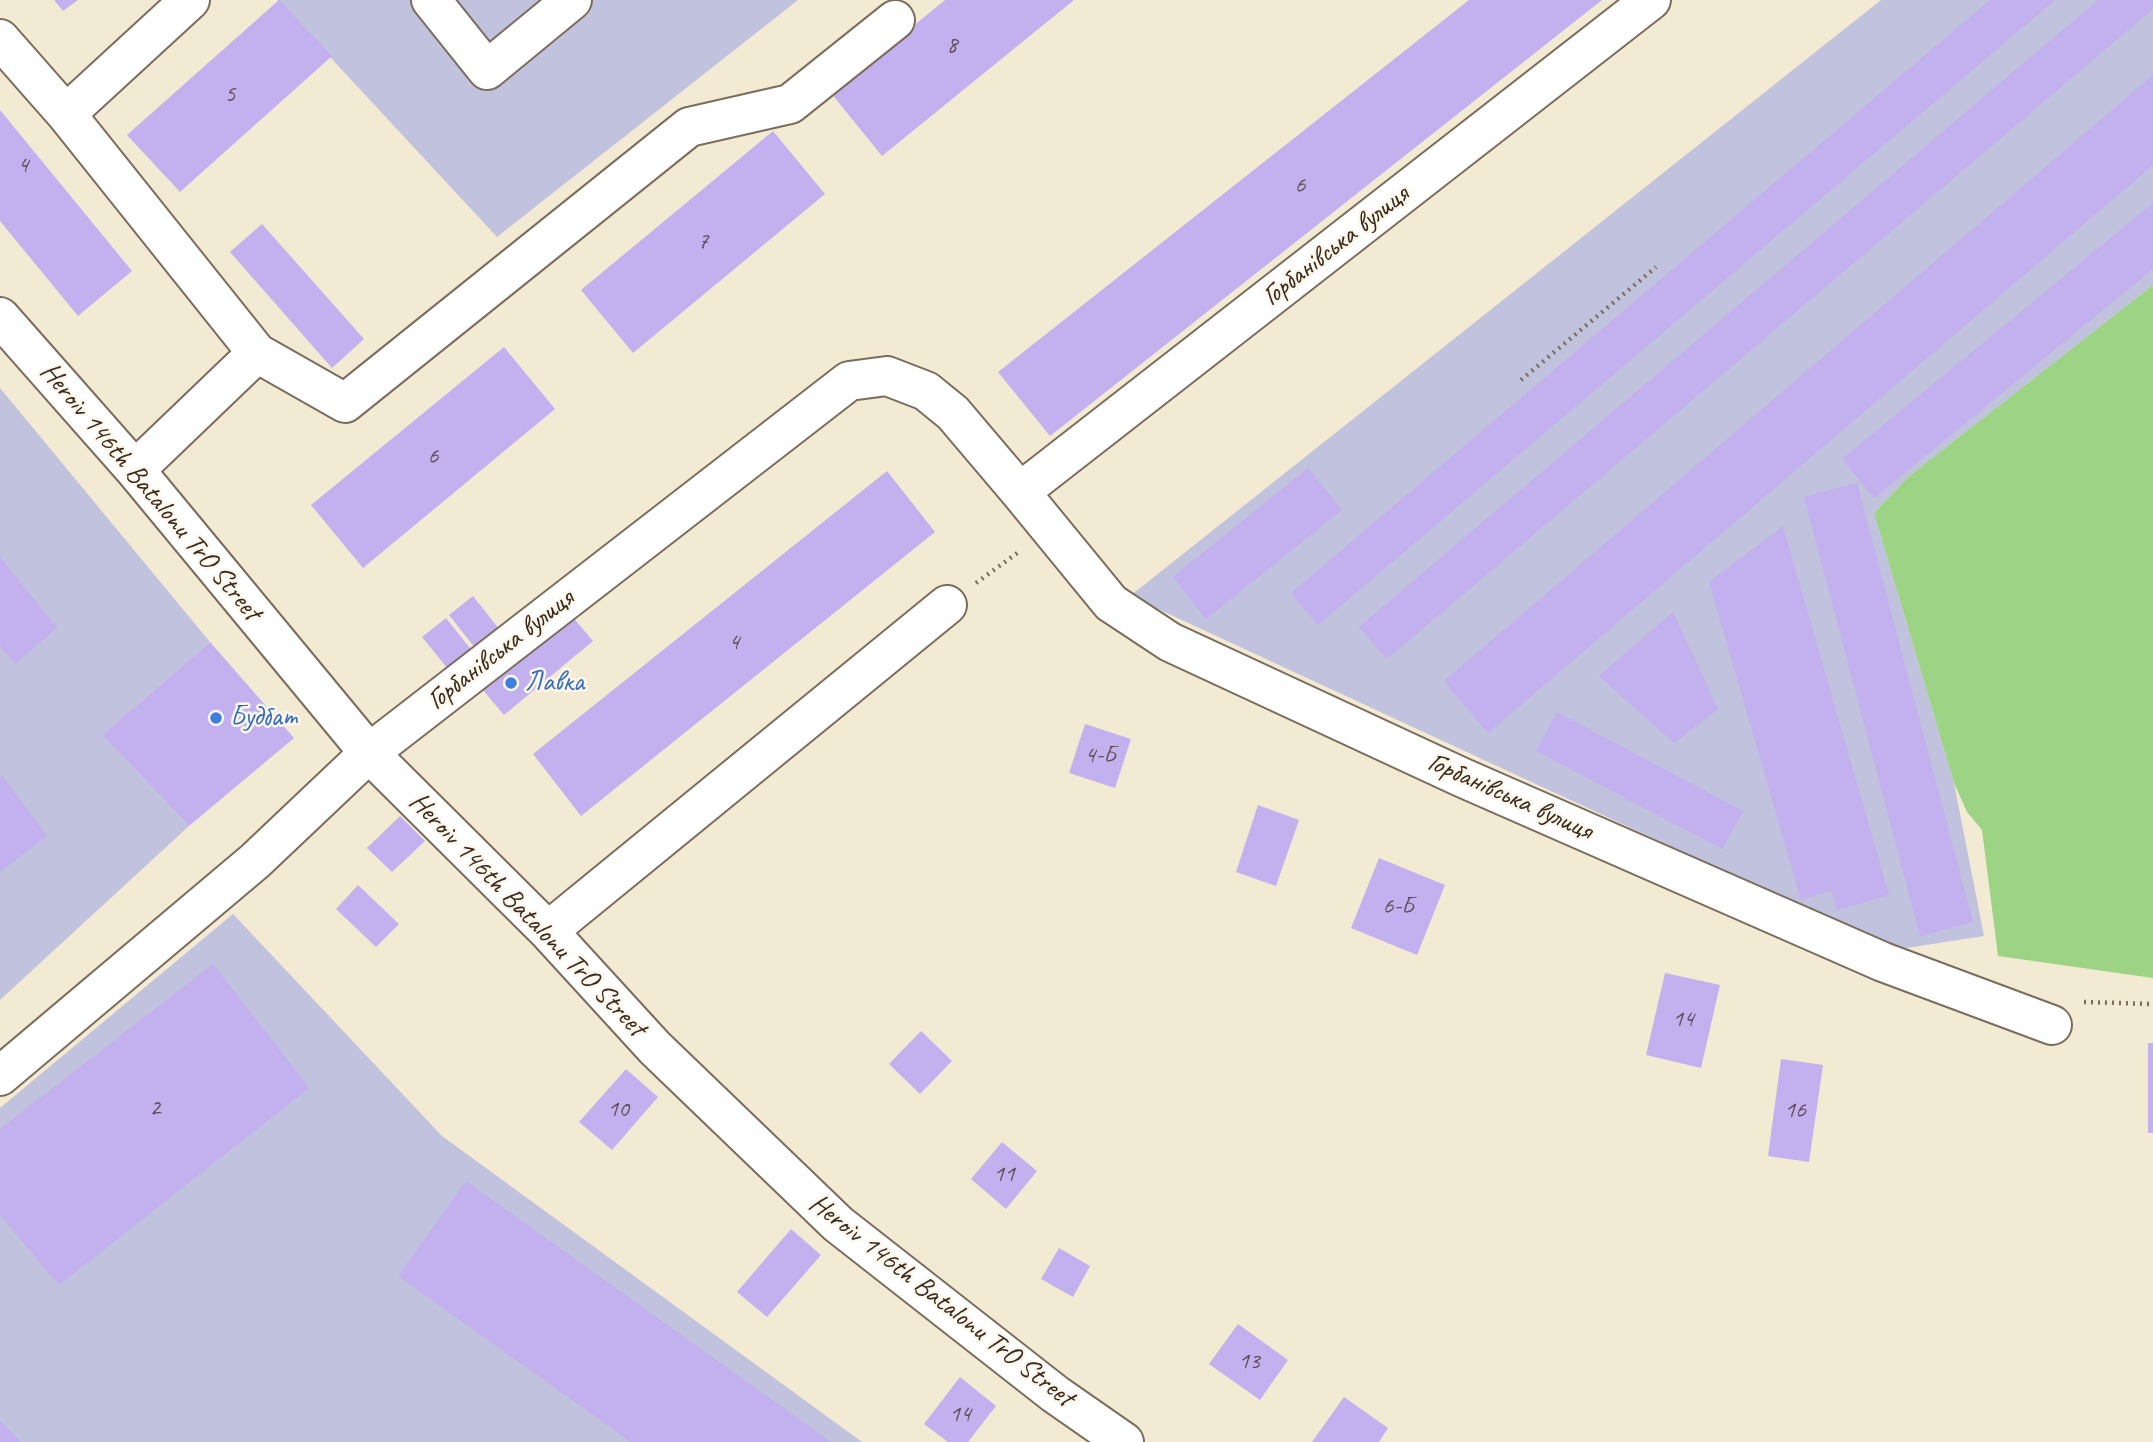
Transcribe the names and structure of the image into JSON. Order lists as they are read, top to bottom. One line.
{"streets":{"street":["Горбанівська вулиця","Heroiv 146th Batalonu TrO Street"]},"crossings":[["Горбанівська вулиця","Heroiv 146th Batalonu TrO Street"]],"places":["Лавка","Будбат"],"house_numbers":["8","5","4","6","7","6","4","4-Б","6-Б","14","2","10","16","11","13","14"]}
